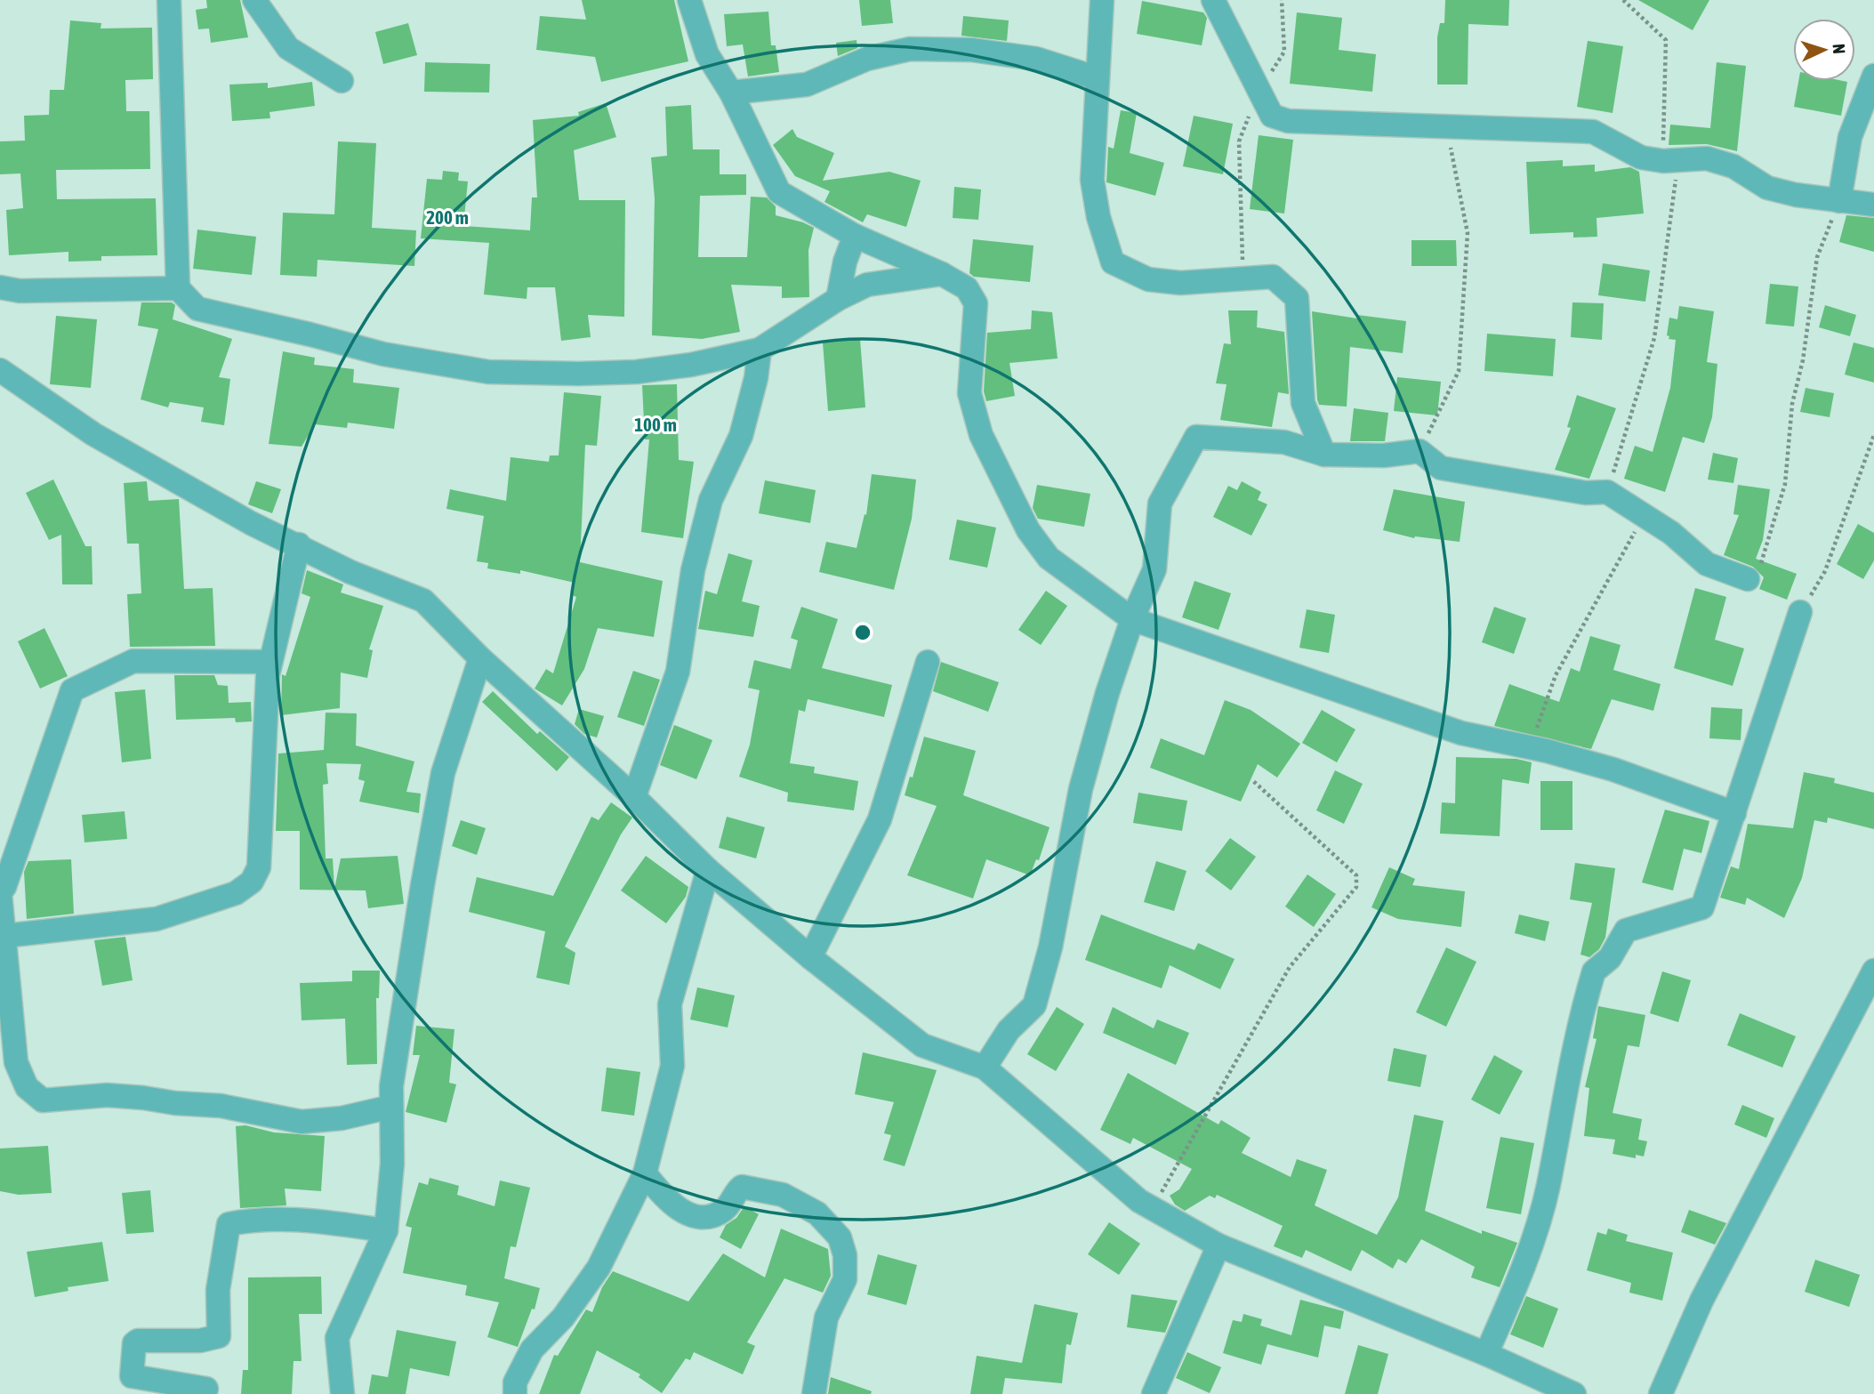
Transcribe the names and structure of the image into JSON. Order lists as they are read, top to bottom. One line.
{"north":"right","rings":["200 m","100 m"]}
